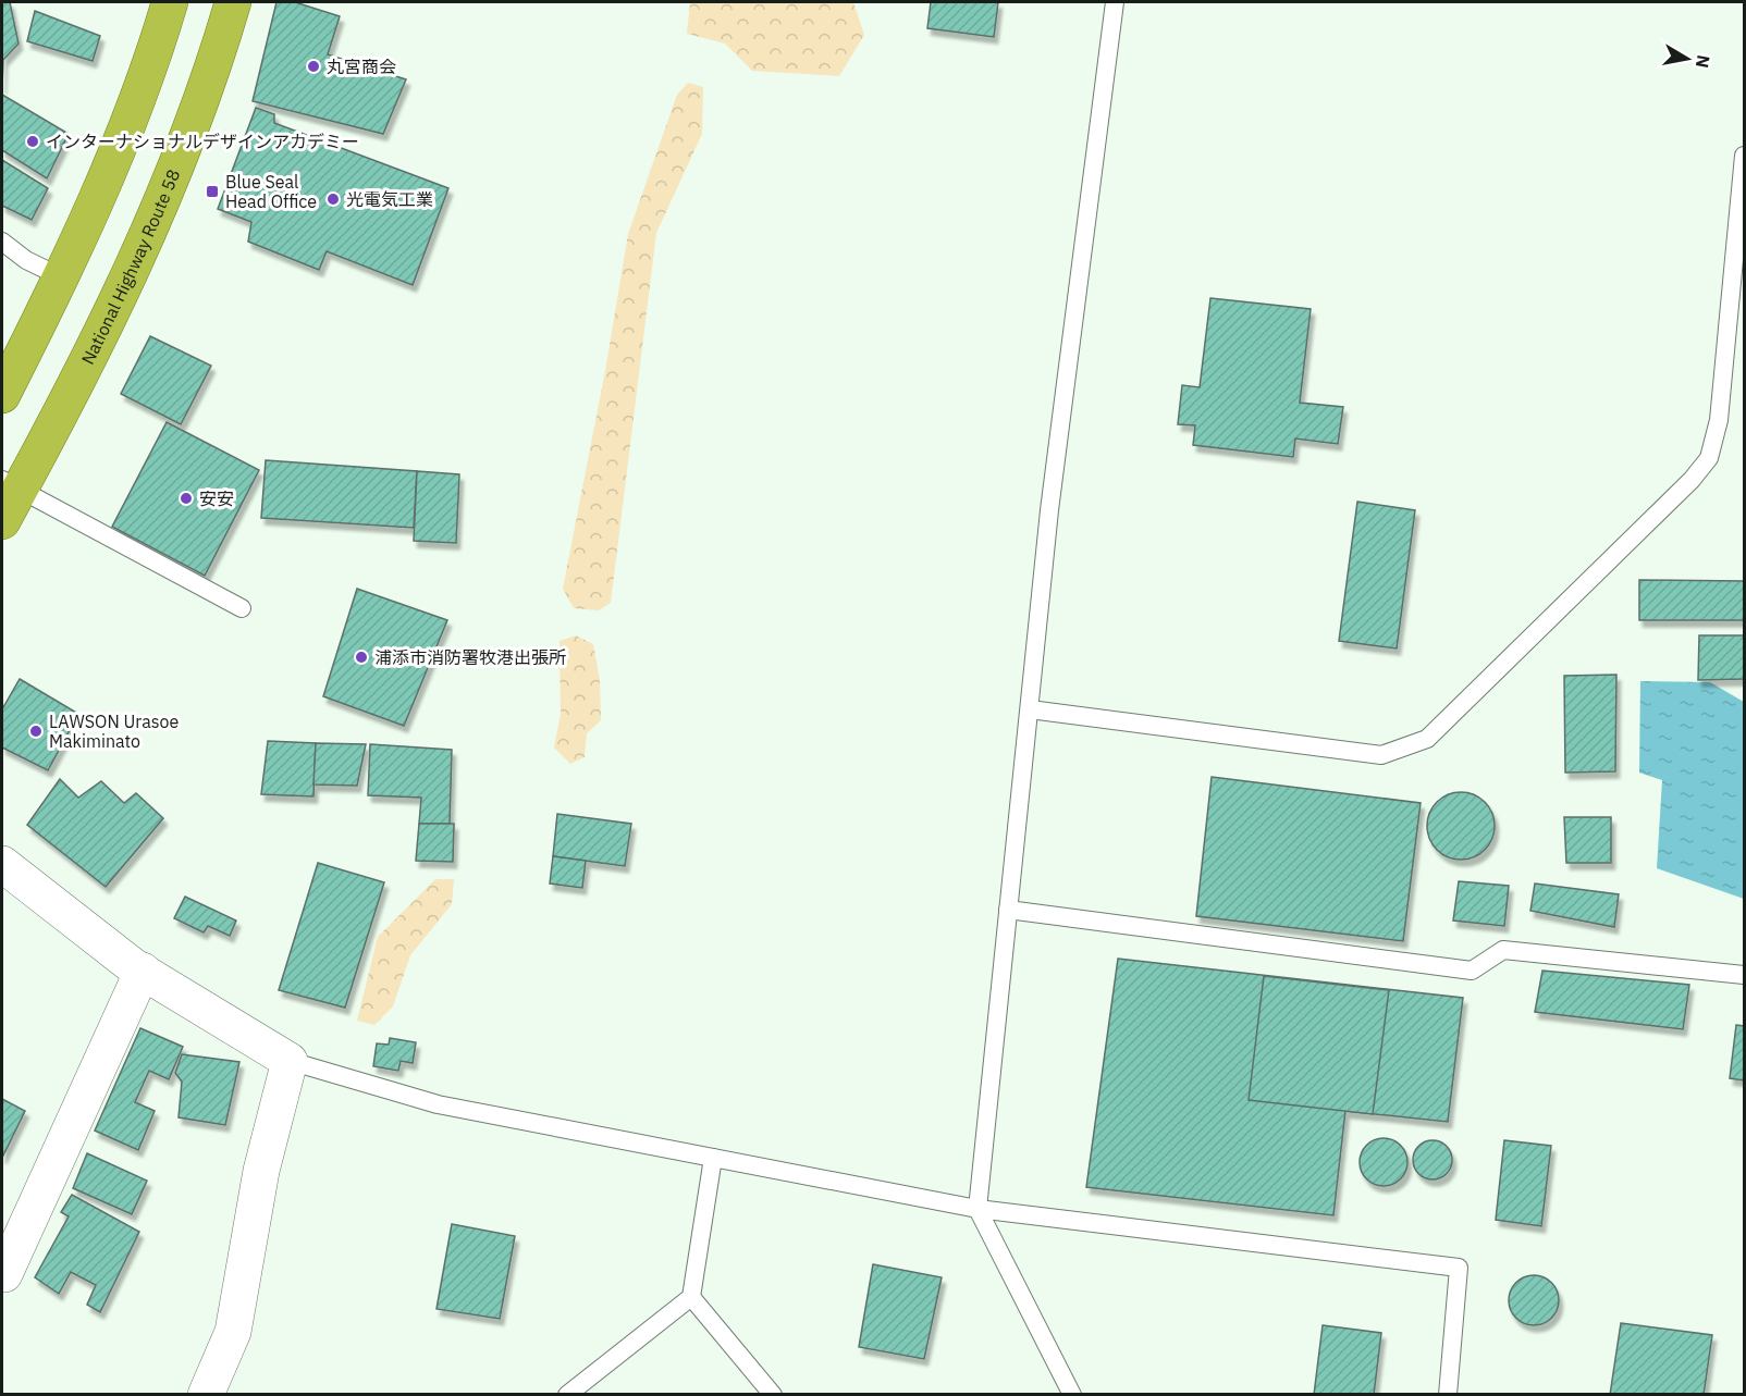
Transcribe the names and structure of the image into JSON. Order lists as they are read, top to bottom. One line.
{"streets":{"highway":["National Highway Route 58"]},"places":{"other":["丸宮商会","インターナショナルデザインアカデミー","光電気工業","安安","浦添市消防署牧港出張所","LAWSON Urasoe Makiminato"],"transit":["Blue Seal Head Office"]},"north":"right"}
